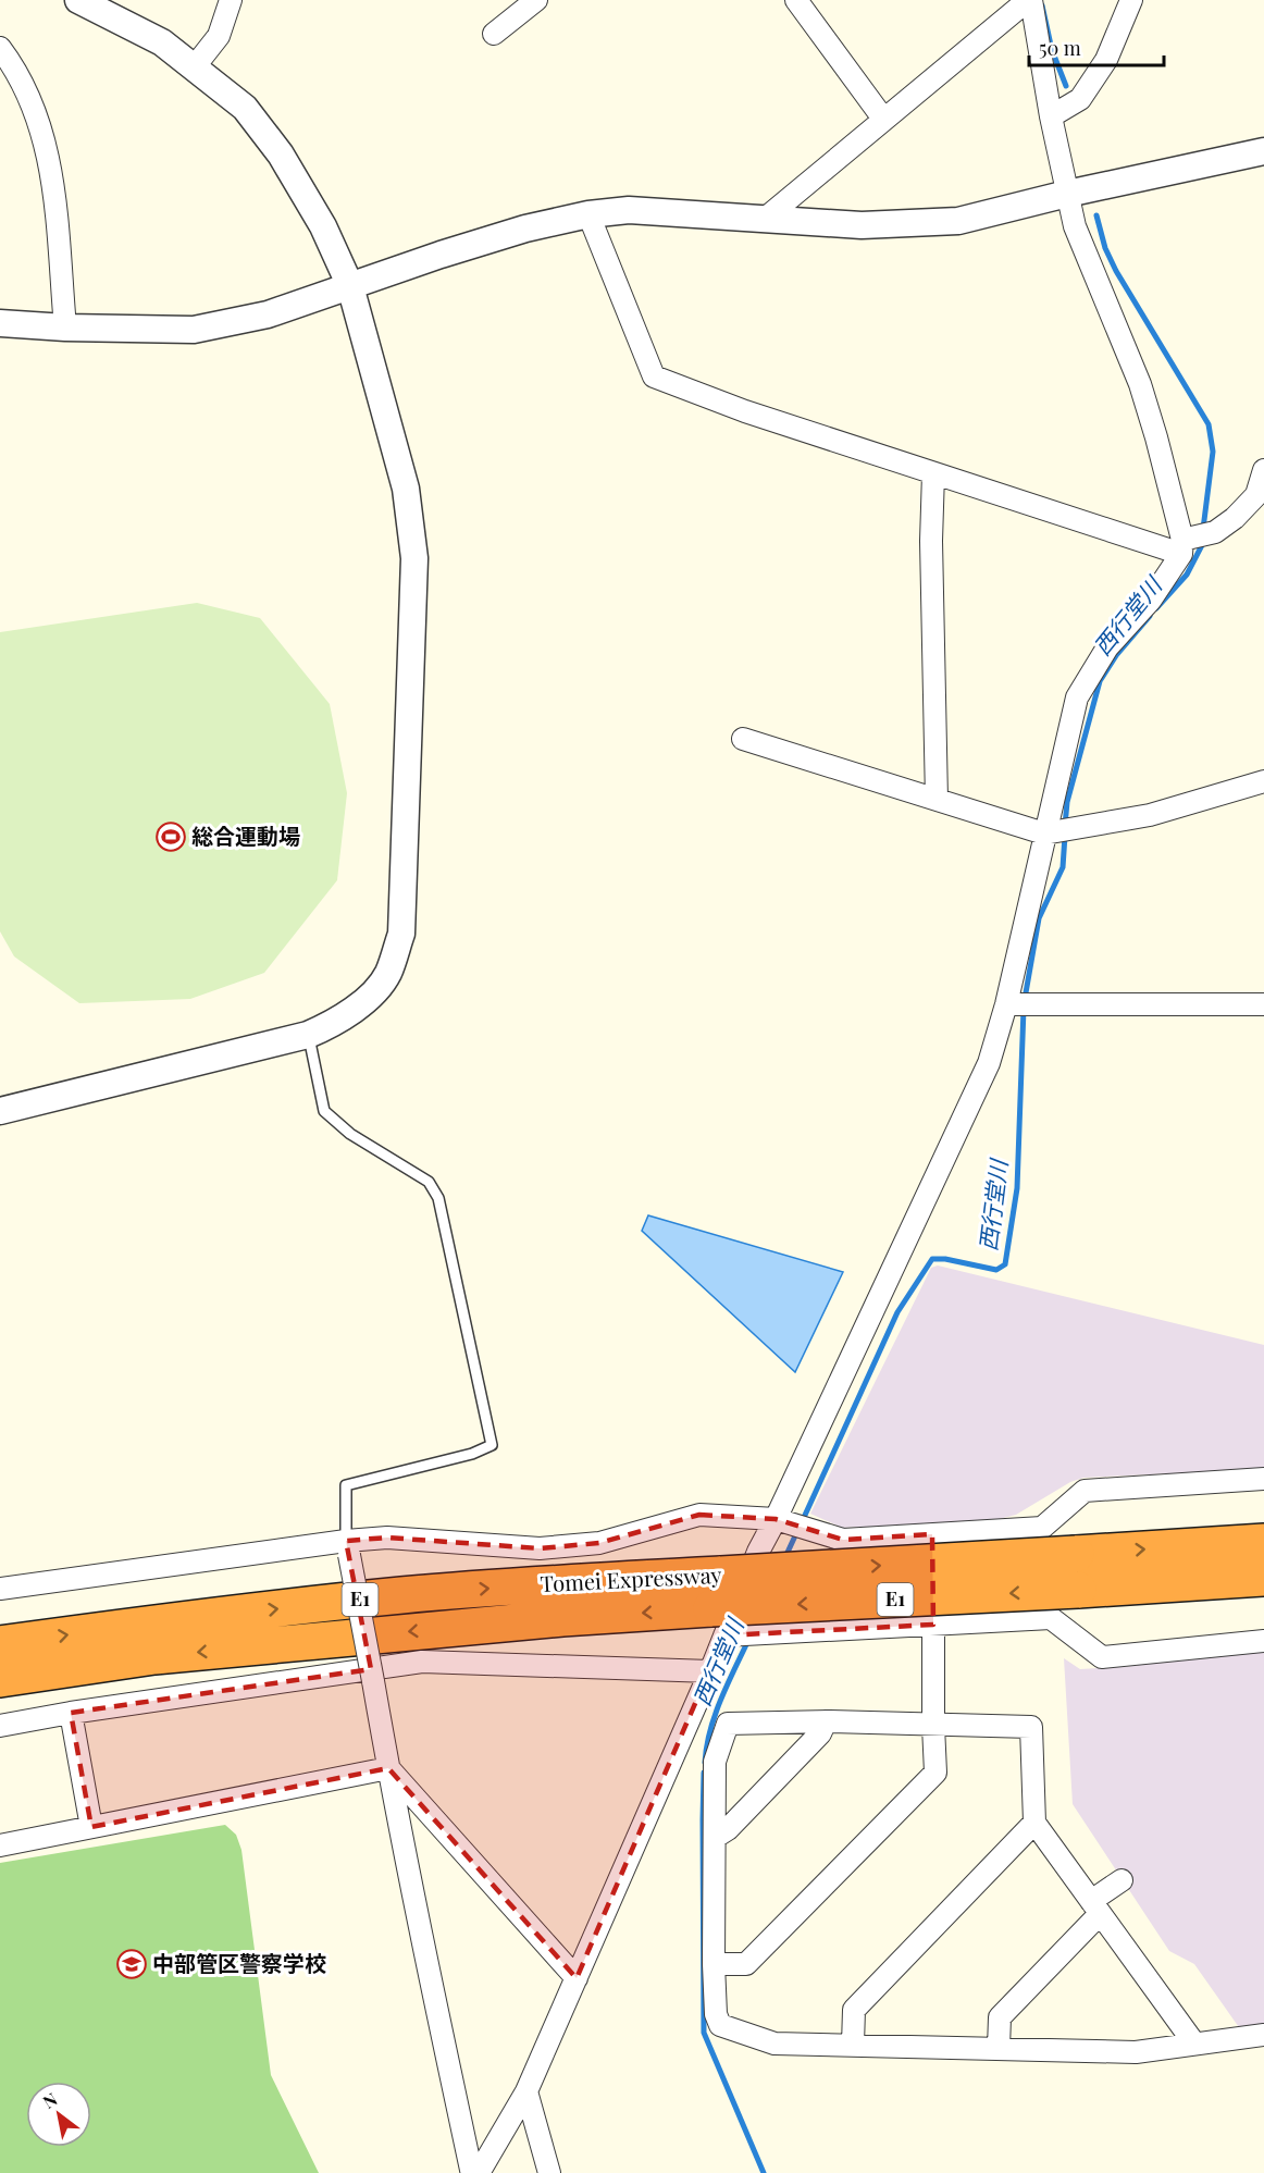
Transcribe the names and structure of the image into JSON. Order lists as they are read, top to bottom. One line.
{"streets":{"highway":["Tomei Expressway","E1"]},"water":["西行堂川"],"places":{"sports":["総合運動場"],"school or university":["中部管区警察学校"]},"scale_bar":"50 m","north":"top left"}
